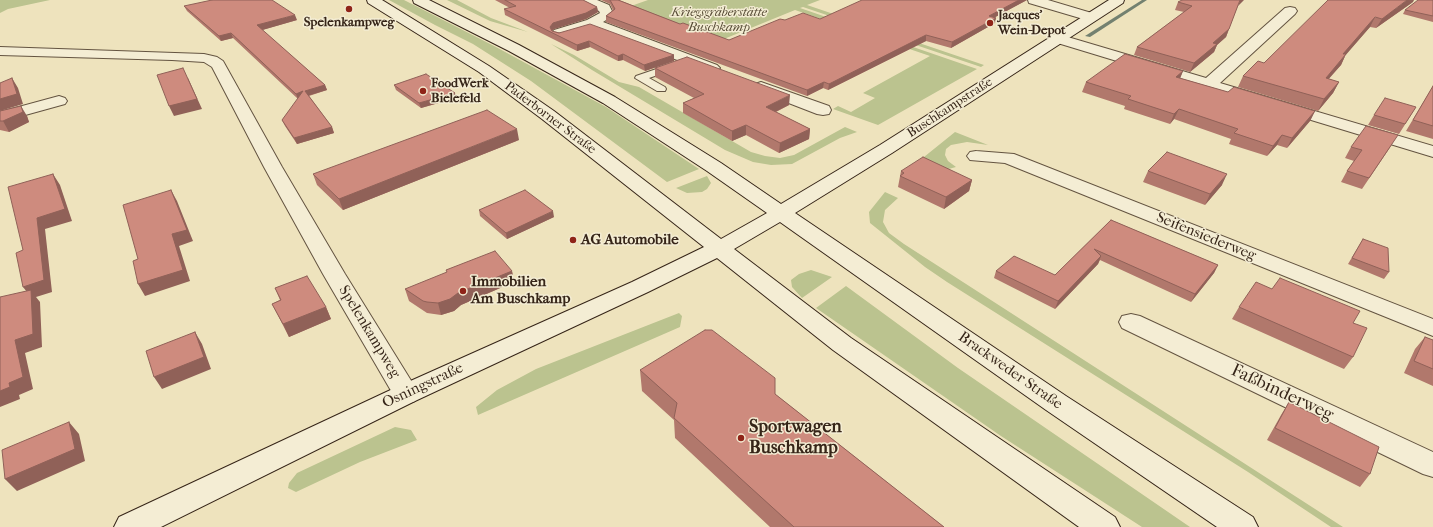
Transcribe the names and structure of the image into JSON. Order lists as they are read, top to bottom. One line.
{"streets":{"main road":["Buschkampstraße","Paderborner Straße","Seifensiederweg","Spelenkampweg","Brackweder Straße","Osningstraße","Faßbinderweg"]},"crossings":[["Buschkampstraße","Paderborner Straße"],["Buschkampstraße","Brackweder Straße"],["Buschkampstraße","Osningstraße"],["Paderborner Straße","Osningstraße"],["Spelenkampweg","Osningstraße"]],"parks":["Kriegsgräberstätte Buschkamp"],"places":["Spelenkampweg","Jacques' Wein-Depot","FoodWerk Bielefeld","AG Automobile","Immobilien Am Buschkamp","Sportwagen Buschkamp"]}
